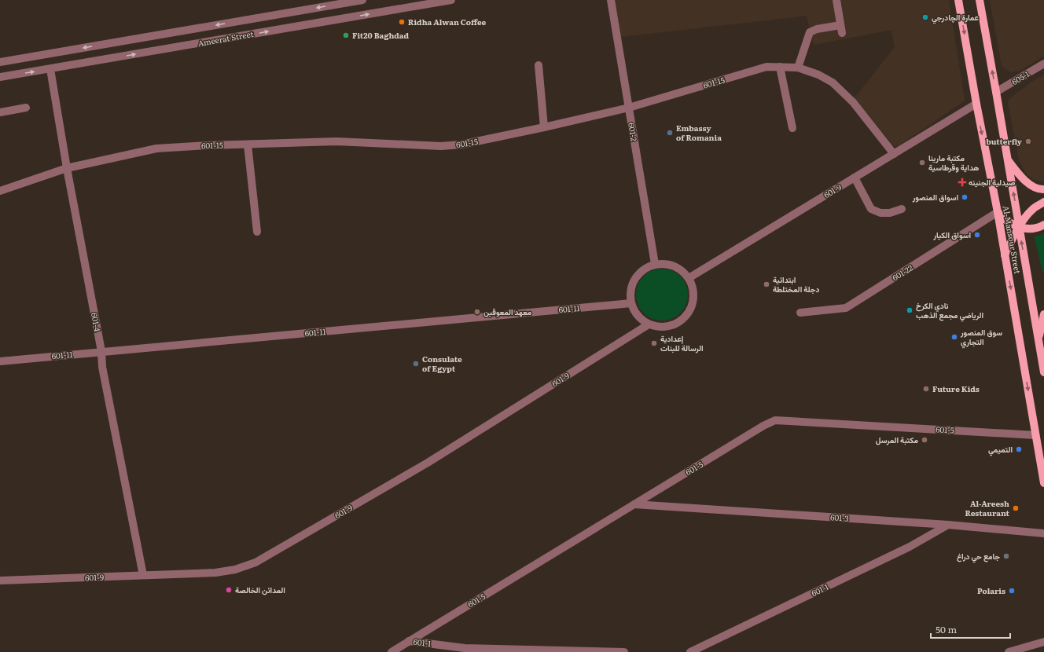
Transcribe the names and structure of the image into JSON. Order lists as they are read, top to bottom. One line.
{"streets":{"main road":["Al-Mansour Street"],"street":["Ameerat Street","605-1","601-15","601-2","601-9","601-22","601-11","601-4","601-5","601-3","601-1"]},"crossings":[["Ameerat Street","601-4"],["605-1","Al-Mansour Street"],["601-15","601-2"],["601-15","601-9"],["601-15","601-4"],["601-2","601-9"],["601-2","601-11"],["601-9","Al-Mansour Street"],["601-9","601-11"],["601-9","601-4"],["Al-Mansour Street","601-22"],["Al-Mansour Street","601-5"],["601-11","601-4"],["601-5","601-3"],["601-5","601-1"],["601-3","601-1"]],"places":{"other":["عمارة الچادرجي","Ridha Alwan Coffee","Fit20 Baghdad","Embassy of Romania","butterfly","مكتبة مارينا هداية وقرطاسية","اسواق المنصور","اسواق الكيار","ابتدائية دجلة المختلطة","نادي الكرخ الرياضي مجمع الذهب","معهد المعوقين","سوق المنصور التجاري","إعدادية الرسالة للبنات","Consulate of Egypt","Future Kids","مكتبة المرسل","التميمي","Al-Areesh Restaurant","جامع حي دراغ","المدائن الخالصة","Polaris"],"health":["صيدلية الجنينه"]},"scale_bar":"50 m"}
